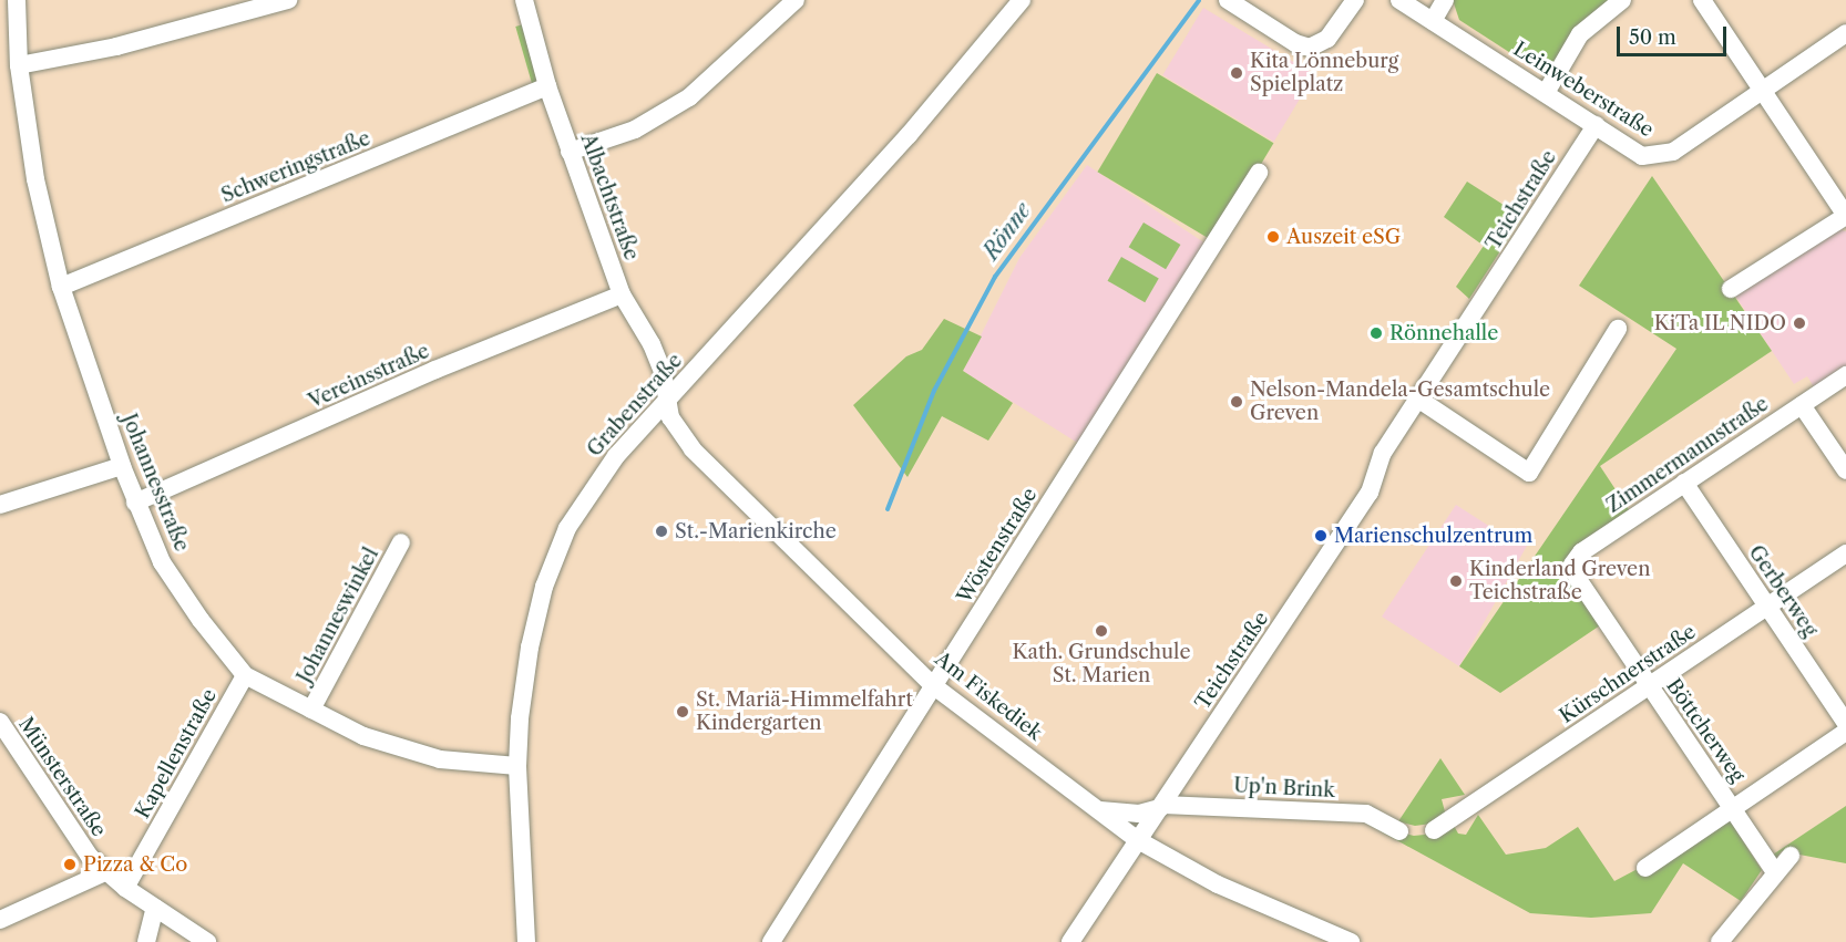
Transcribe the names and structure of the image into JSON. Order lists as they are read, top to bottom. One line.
{"streets":{"street":["Leinweberstraße","Schweringstraße","Albachtstraße","Teichstraße","Vereinsstraße","Grabenstraße","Zimmermannstraße","Johannesstraße","Wöstenstraße","Gerberweg","Johanneswinkel","Kürschnerstraße","Am Fiskediek","Böttcherweg","Kapellenstraße","Münsterstraße","Up'n Brink"]},"crossings":[["Leinweberstraße","Teichstraße"],["Schweringstraße","Albachtstraße"],["Schweringstraße","Johannesstraße"],["Albachtstraße","Vereinsstraße"],["Albachtstraße","Grabenstraße"],["Albachtstraße","Am Fiskediek"],["Teichstraße","Am Fiskediek"],["Teichstraße","Up'n Brink"],["Vereinsstraße","Johannesstraße"],["Grabenstraße","Johannesstraße"],["Grabenstraße","Am Fiskediek"],["Zimmermannstraße","Gerberweg"],["Zimmermannstraße","Böttcherweg"],["Johannesstraße","Johanneswinkel"],["Johannesstraße","Kapellenstraße"],["Wöstenstraße","Am Fiskediek"],["Gerberweg","Kürschnerstraße"],["Kürschnerstraße","Böttcherweg"],["Am Fiskediek","Up'n Brink"],["Kapellenstraße","Münsterstraße"]],"water":["Rönne"],"places":["Kita Lönneburg Spielplatz","Auszeit eSG","KiTa IL NIDO","Rönnehalle","Nelson-Mandela-Gesamtschule Greven","St.-Marienkirche","Marienschulzentrum","Kinderland Greven Teichstraße","Kath. Grundschule St. Marien","St. Mariä-Himmelfahrt Kindergarten","Pizza & Co"],"scale_bar":"50 m"}
